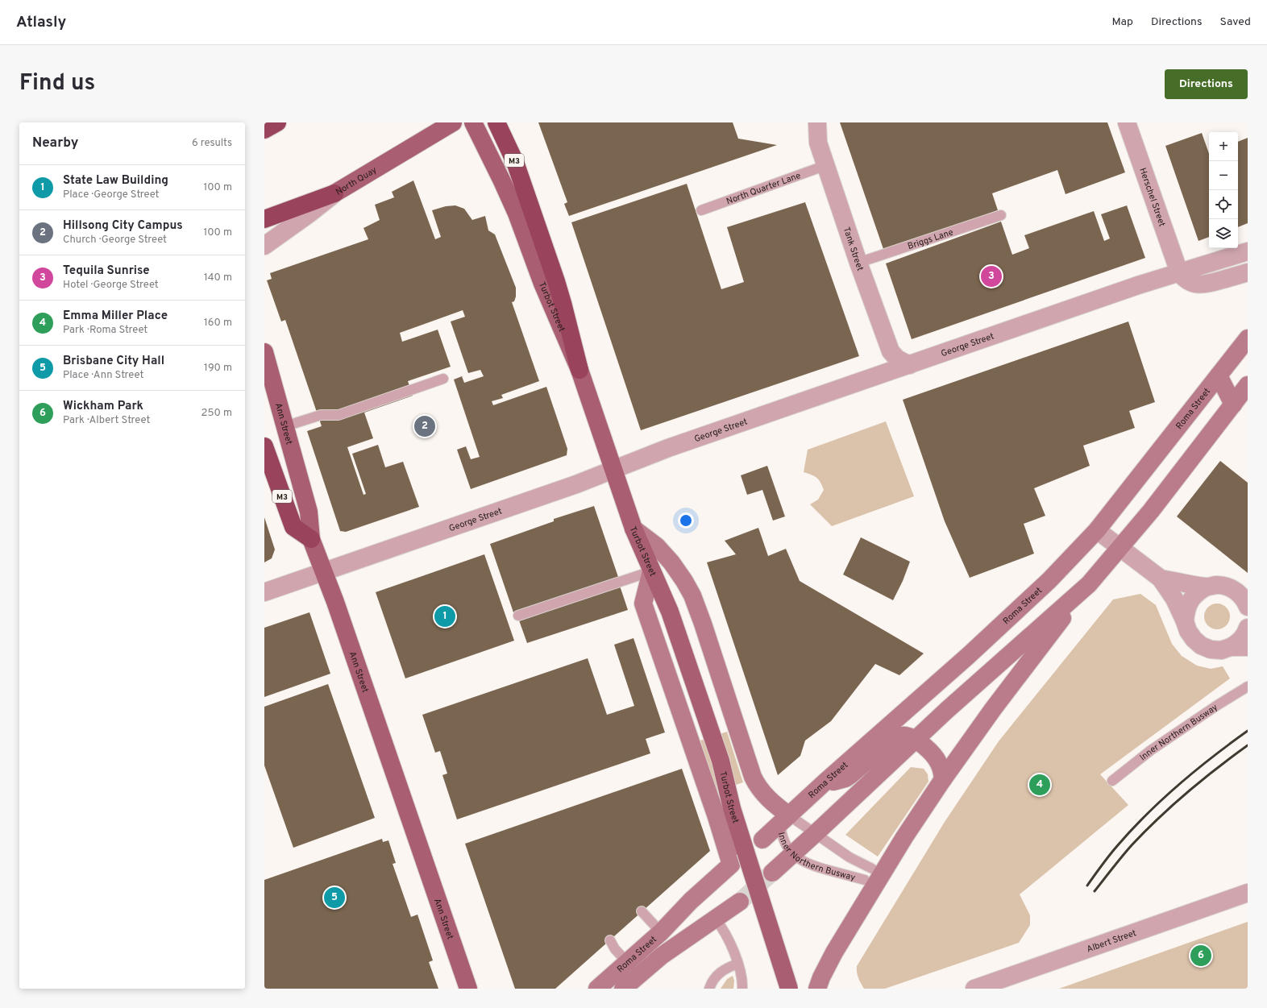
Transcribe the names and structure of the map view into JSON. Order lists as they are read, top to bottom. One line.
{"streets":{"highway":["M3"],"main road":["North Quay","Turbot Street","Roma Street","Ann Street"],"street":["Herschel Street","Tank Street","George Street","Albert Street"],"lane":["North Quarter Lane","Briggs Lane","Inner Northern Busway"]},"crossings":[["M3","Turbot Street"],["M3","Ann Street"],["North Quarter Lane","Tank Street"],["Herschel Street","George Street"],["Briggs Lane","Tank Street"],["Tank Street","George Street"],["Turbot Street","George Street"],["Turbot Street","Roma Street"],["George Street","Ann Street"],["Roma Street","Inner Northern Busway"]],"page":{"header":"Atlasly","nav":["Map","Directions","Saved"],"title":"Find us","buttons":"Directions","heading":["Nearby","6 results"],"map_buttons":["+","−"],"list":[{"mark":"1","name":"State Law Building","note":"Place · George Street","value":"100 m"},{"mark":"2","name":"Hillsong City Campus","note":"Church · George Street","value":"100 m"},{"mark":"3","name":"Tequila Sunrise","note":"Hotel · George Street","value":"140 m"},{"mark":"4","name":"Emma Miller Place","note":"Park · Roma Street","value":"160 m"},{"mark":"5","name":"Brisbane City Hall","note":"Place · Ann Street","value":"190 m"},{"mark":"6","name":"Wickham Park","note":"Park · Albert Street","value":"250 m"}],"pins":["3","2","1","4","5","6"]}}
